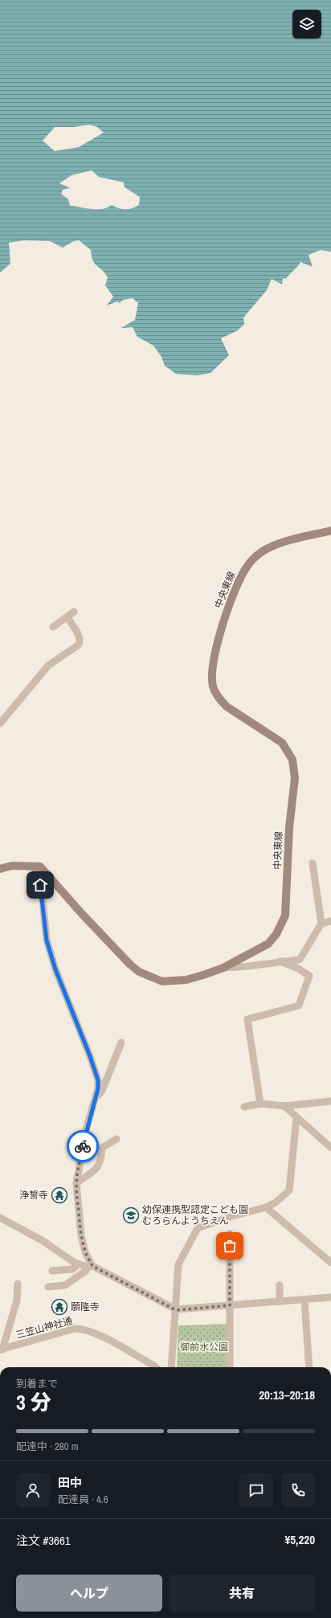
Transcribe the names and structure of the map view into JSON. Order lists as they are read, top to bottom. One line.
{"streets":{"main road":["中央東線"],"street":["三笠山神社通"]},"parks":["御前水公園"],"places":{"temple":["浄誓寺","願隆寺"],"school or university":["幼保連携型認定こども園 むろらんようちえん"]},"page":{"heading":["3 分","到着まで","20:13–20:18"],"panel":["田中","配達員 · 4.6","注文 #3661","¥5,220"],"bar":"配達中 · 280 m","buttons":["ヘルプ","共有"]}}
